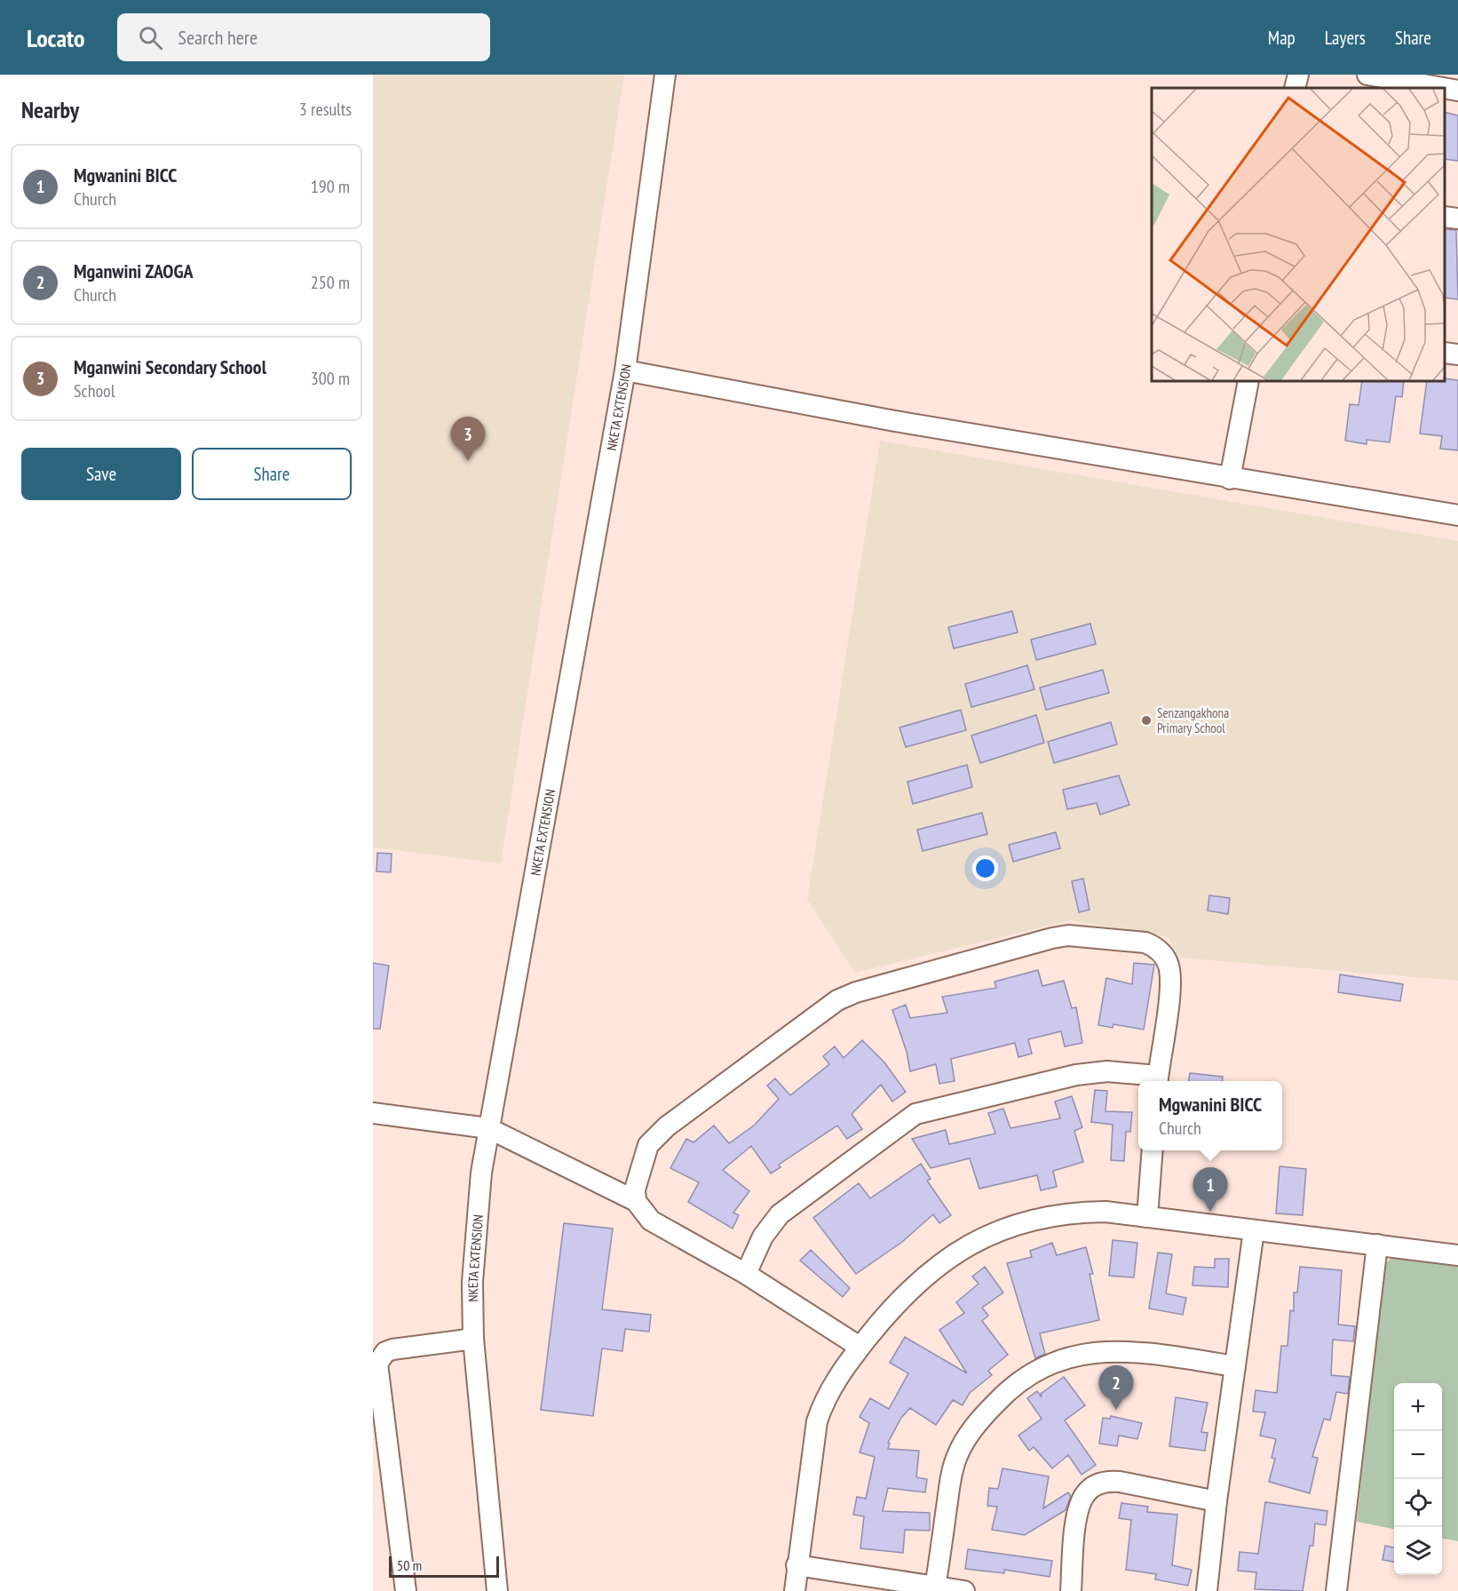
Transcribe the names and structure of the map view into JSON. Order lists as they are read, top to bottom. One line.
{"streets":{"street":["NKETA EXTENSION"]},"places":["Senzangakhona Primary School"],"scale_bar":"50 m","page":{"header":"Locato","search":"Search here","nav":["Map","Layers","Share"],"heading":["Nearby","3 results"],"list":[{"mark":"1","name":"Mgwanini BICC","note":"Church","value":"190 m"},{"mark":"2","name":"Mganwini ZAOGA","note":"Church","value":"250 m"},{"mark":"3","name":"Mganwini Secondary School","note":"School","value":"300 m"}],"pins":["3","1","2"],"buttons":["Save","Share"],"popup":["Mgwanini BICC","Church"],"map_buttons":["+","−"],"scale":"50 m"}}
